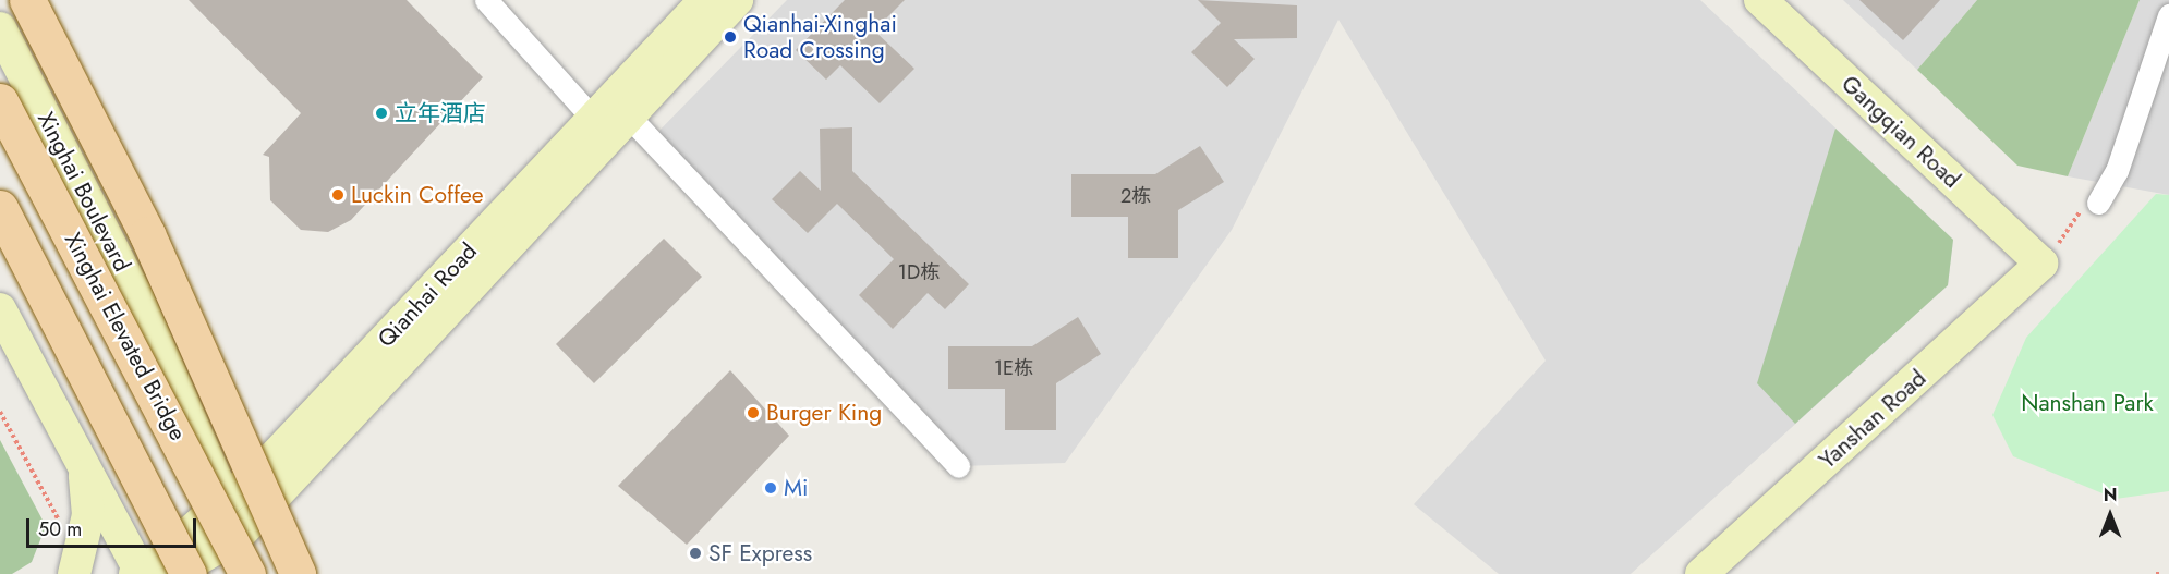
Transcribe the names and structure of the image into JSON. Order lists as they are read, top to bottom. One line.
{"streets":{"main road":["Xinghai Elevated Bridge"],"street":["Gangqian Road","Xinghai Boulevard","Qianhai Road","Yanshan Road"]},"crossings":[["Gangqian Road","Yanshan Road"],["Xinghai Boulevard","Qianhai Road"]],"parks":["Nanshan Park"],"places":["Qianhai-Xinghai Road Crossing","立年酒店","Luckin Coffee","Burger King","Mi","SF Express"],"house_numbers":["2栋","1D栋","1E栋"],"scale_bar":"50 m","north":"top"}
